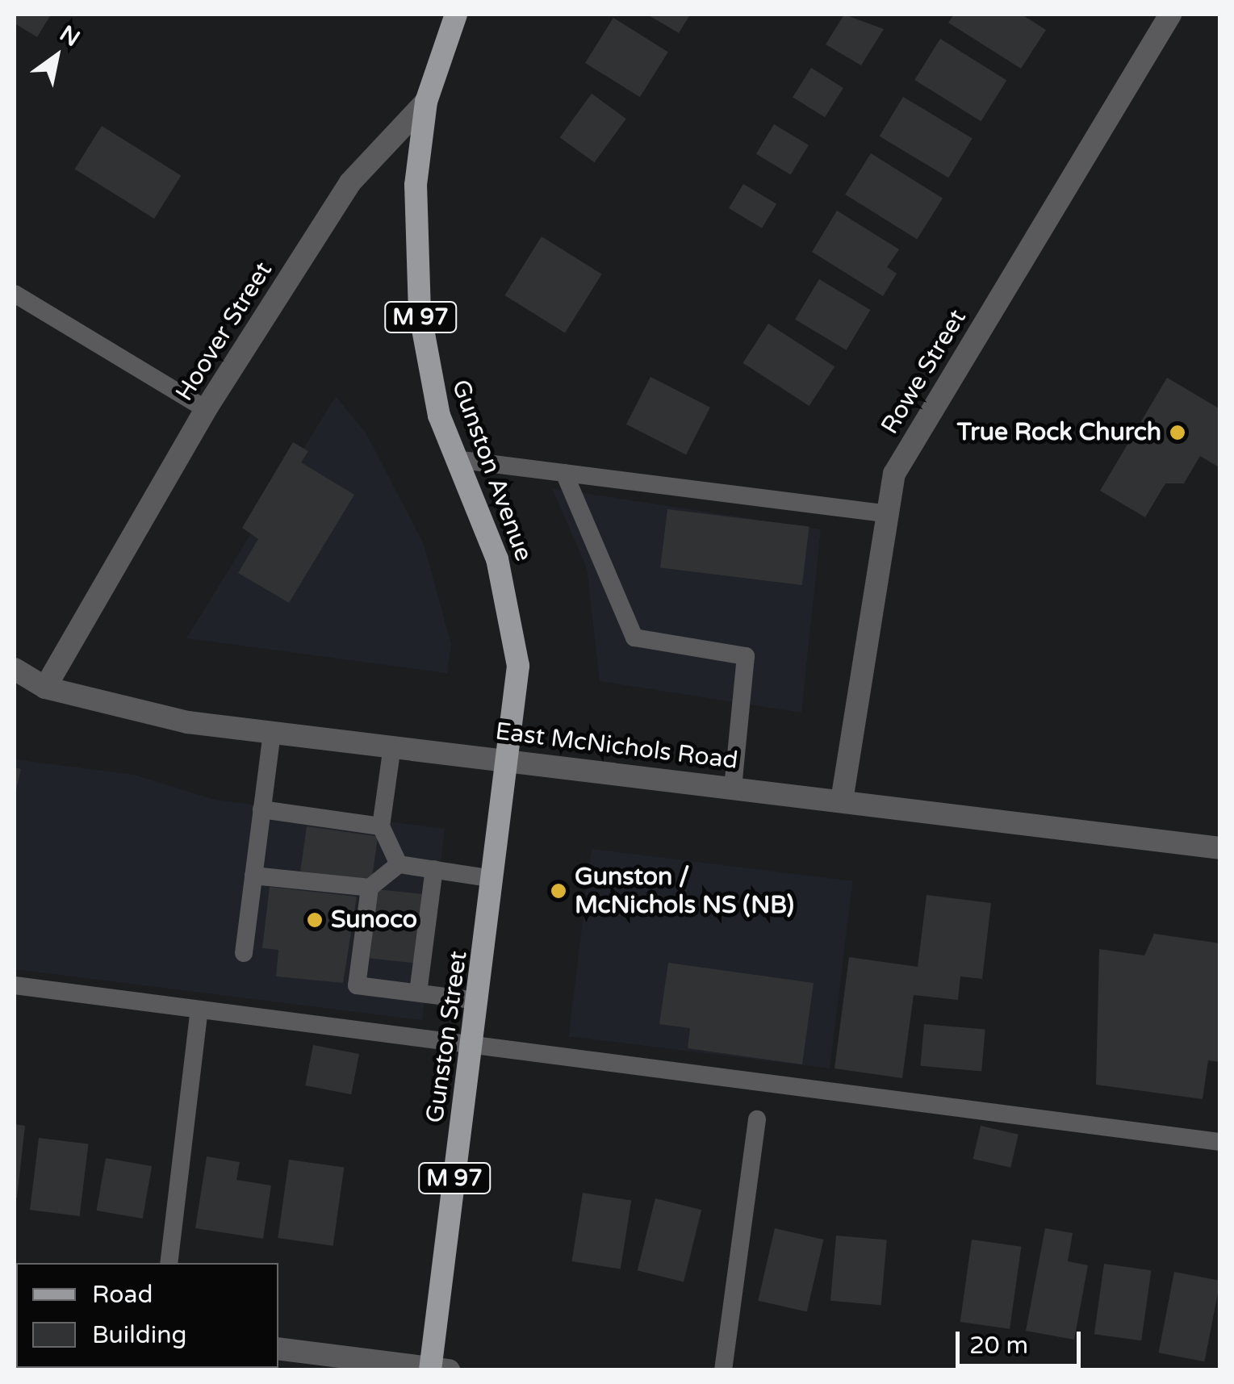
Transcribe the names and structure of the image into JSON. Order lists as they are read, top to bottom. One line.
{"streets":{"main road":["M 97","Hoover Street","Gunston Avenue","Gunston Street"],"street":["Rowe Street","East McNichols Road"]},"crossings":[["Hoover Street","Gunston Avenue"],["Hoover Street","East McNichols Road"],["Rowe Street","East McNichols Road"],["Gunston Avenue","East McNichols Road"],["Gunston Avenue","Gunston Street"],["East McNichols Road","Gunston Street"]],"places":["True Rock Church","Gunston / McNichols NS (NB)","Sunoco"],"legend":["Road","Building"],"scale_bar":"20 m","north":"top right"}
